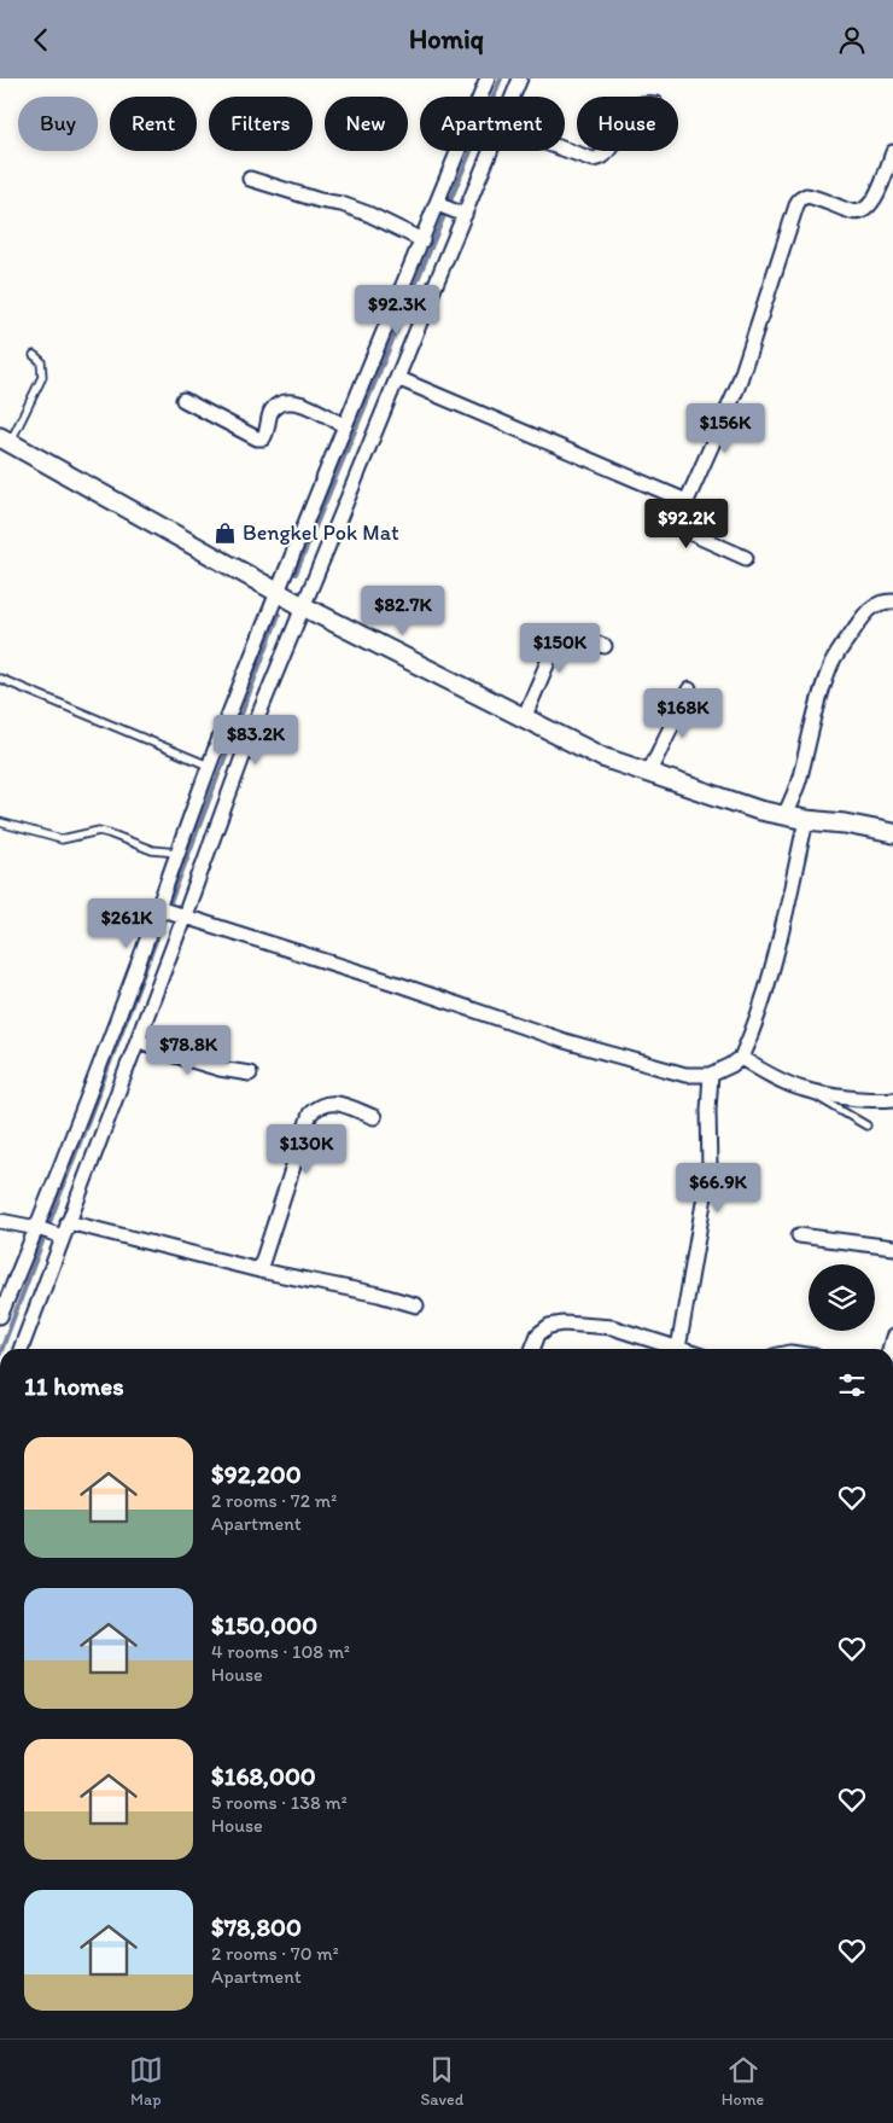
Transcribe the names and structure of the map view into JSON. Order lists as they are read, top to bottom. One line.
{"places":{"shop":["Bengkel Pok Mat"]},"page":{"header":"Homiq","chip":["Buy","Rent","Filters","New","Apartment","House"],"price":["$92.3K","$156K","$92.2K","$82.7K","$150K","$168K","$83.2K","$261K","$78.8K","$130K","$66.9K"],"heading":"11 homes","list":[{"name":"$92,200","note":"2 rooms · 72 m² · Apartment"},{"name":"$150,000","note":"4 rooms · 108 m² · House"},{"name":"$168,000","note":"5 rooms · 138 m² · House"},{"name":"$78,800","note":"2 rooms · 70 m² · Apartment"}],"tabs":["Map","Saved","Home"]}}
